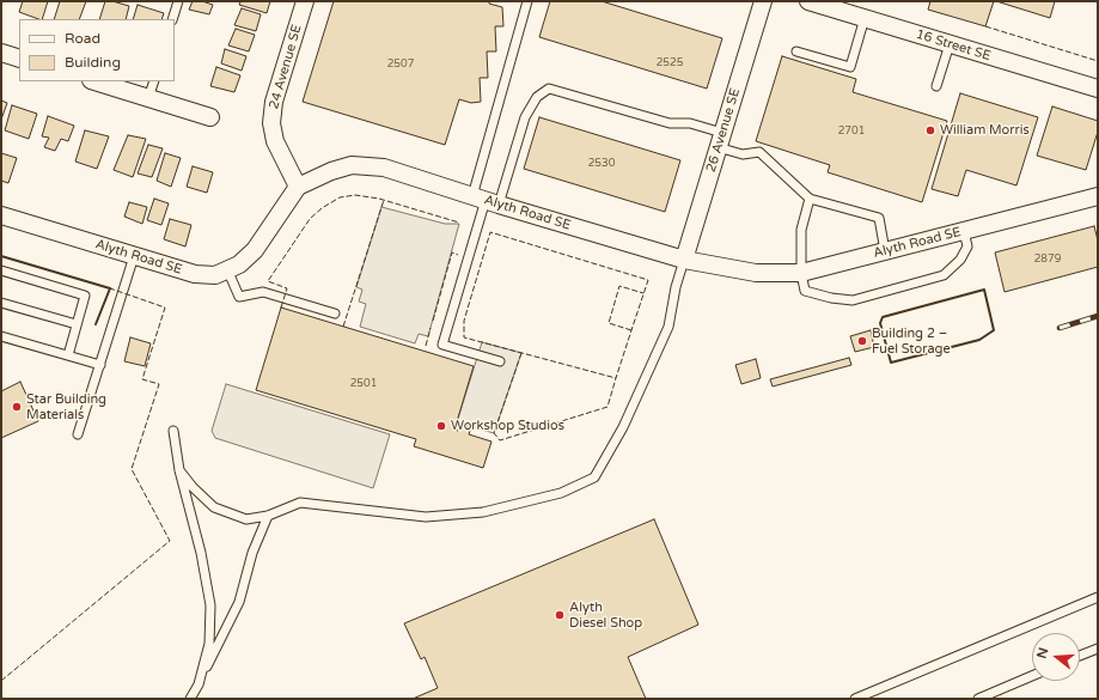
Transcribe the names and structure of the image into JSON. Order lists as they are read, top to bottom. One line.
{"streets":{"street":["16 Street SE","24 Avenue SE","26 Avenue SE","Alyth Road SE"]},"crossings":[["24 Avenue SE","Alyth Road SE"],["26 Avenue SE","Alyth Road SE"]],"places":["William Morris","Building 2 – Fuel Storage","Star Building Materials","Workshop Studios","Alyth Diesel Shop"],"house_numbers":["2525","2507","2701","2530","2879","2501"],"legend":["Road","Building"],"north":"left"}
